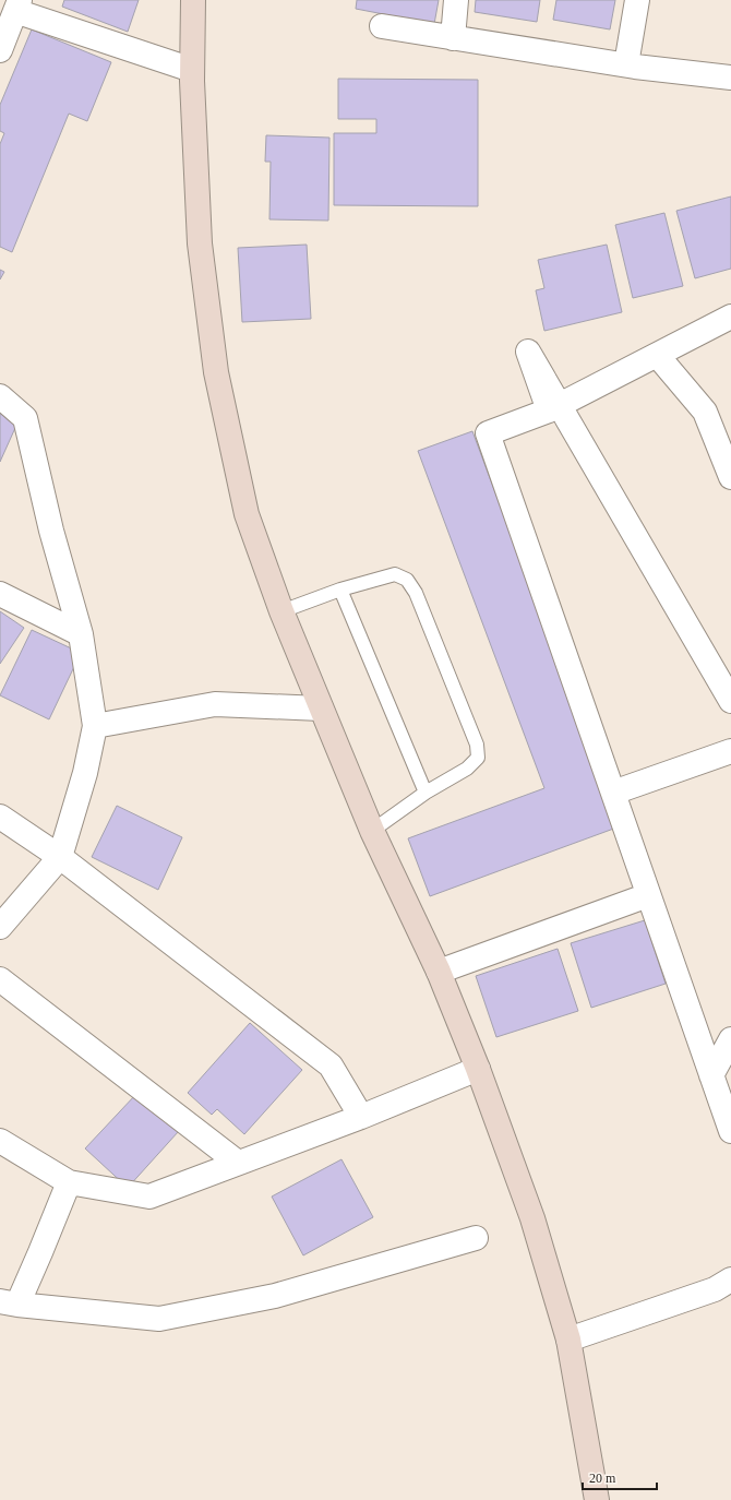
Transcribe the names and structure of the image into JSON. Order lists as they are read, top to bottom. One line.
{"scale_bar":"20 m"}
